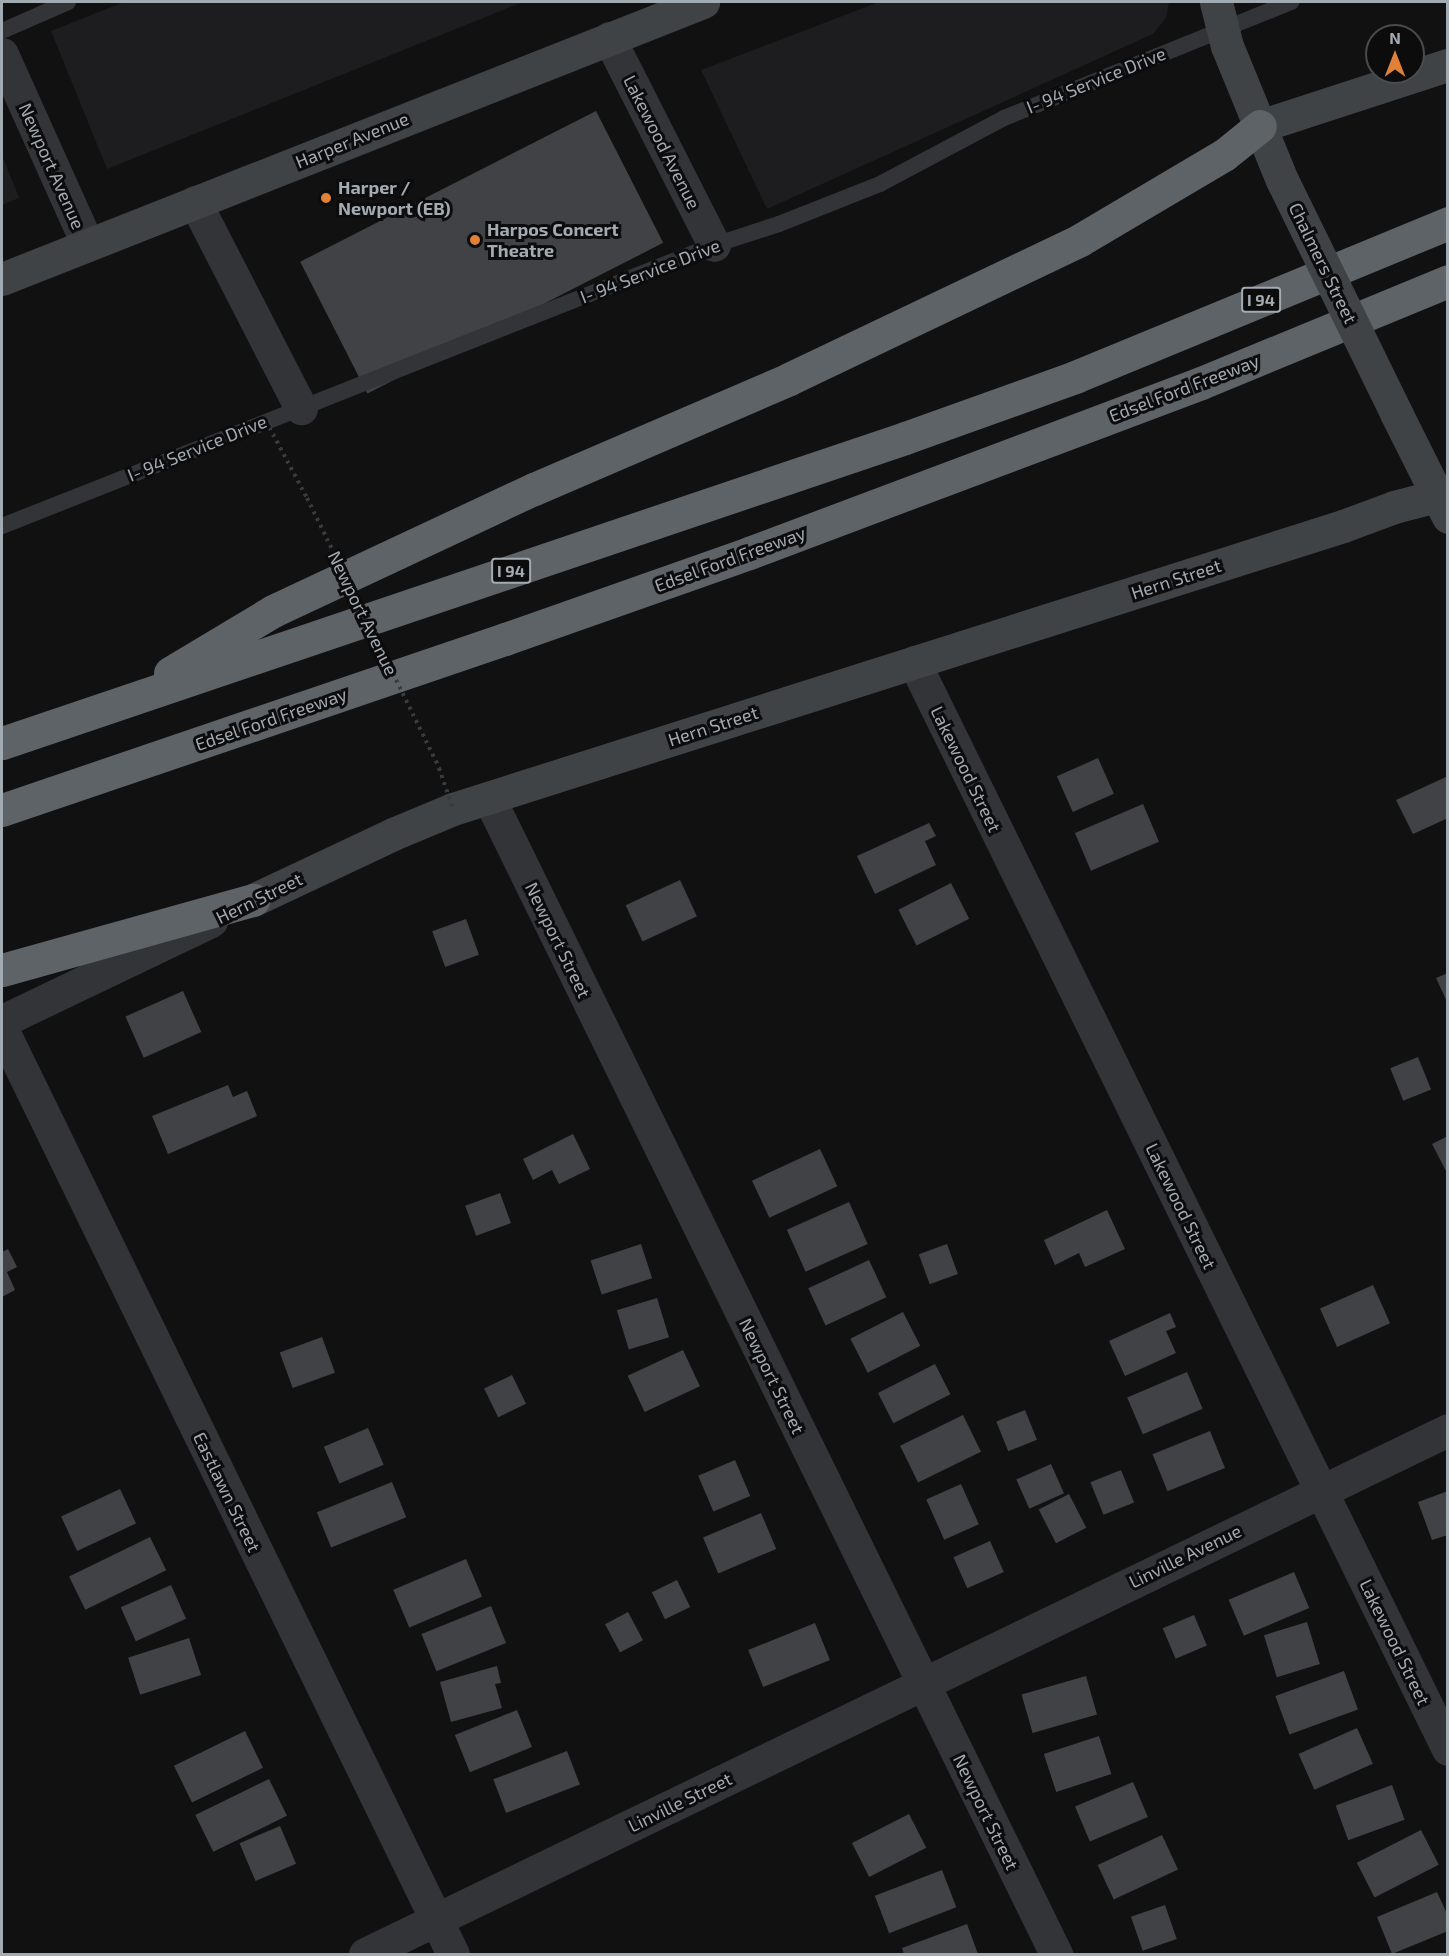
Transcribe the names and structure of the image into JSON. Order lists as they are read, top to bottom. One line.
{"streets":{"highway":["I 94","Edsel Ford Freeway"],"street":["Harper Avenue","Lakewood Avenue","Newport Avenue","Chalmers Street","Hern Street","Lakewood Street","Newport Street","Eastlawn Street","Linville Avenue","Linville Street"],"lane":["I- 94 Service Drive"]},"crossings":[["I- 94 Service Drive","Lakewood Avenue"],["I- 94 Service Drive","Newport Avenue"],["I- 94 Service Drive","Chalmers Street"],["Harper Avenue","Lakewood Avenue"],["Harper Avenue","Newport Avenue"],["Newport Avenue","Hern Street"],["Chalmers Street","Hern Street"],["Hern Street","Lakewood Street"],["Hern Street","Newport Street"],["Lakewood Street","Linville Avenue"],["Newport Street","Linville Avenue"],["Newport Street","Linville Street"],["Eastlawn Street","Linville Street"],["Linville Avenue","Linville Street"]],"places":["Harper / Newport (EB)","Harpos Concert Theatre"],"north":"top"}
